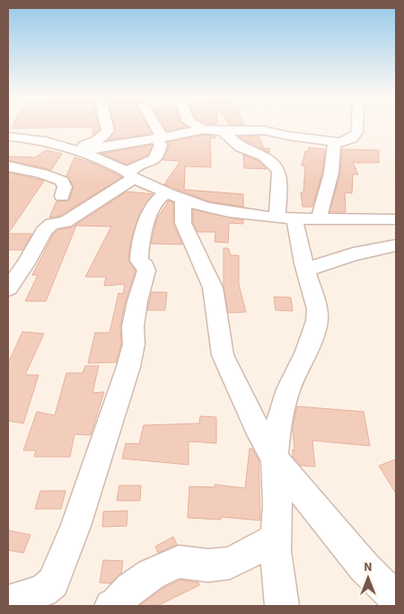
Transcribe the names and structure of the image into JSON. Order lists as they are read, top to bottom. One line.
{"north":"top"}
